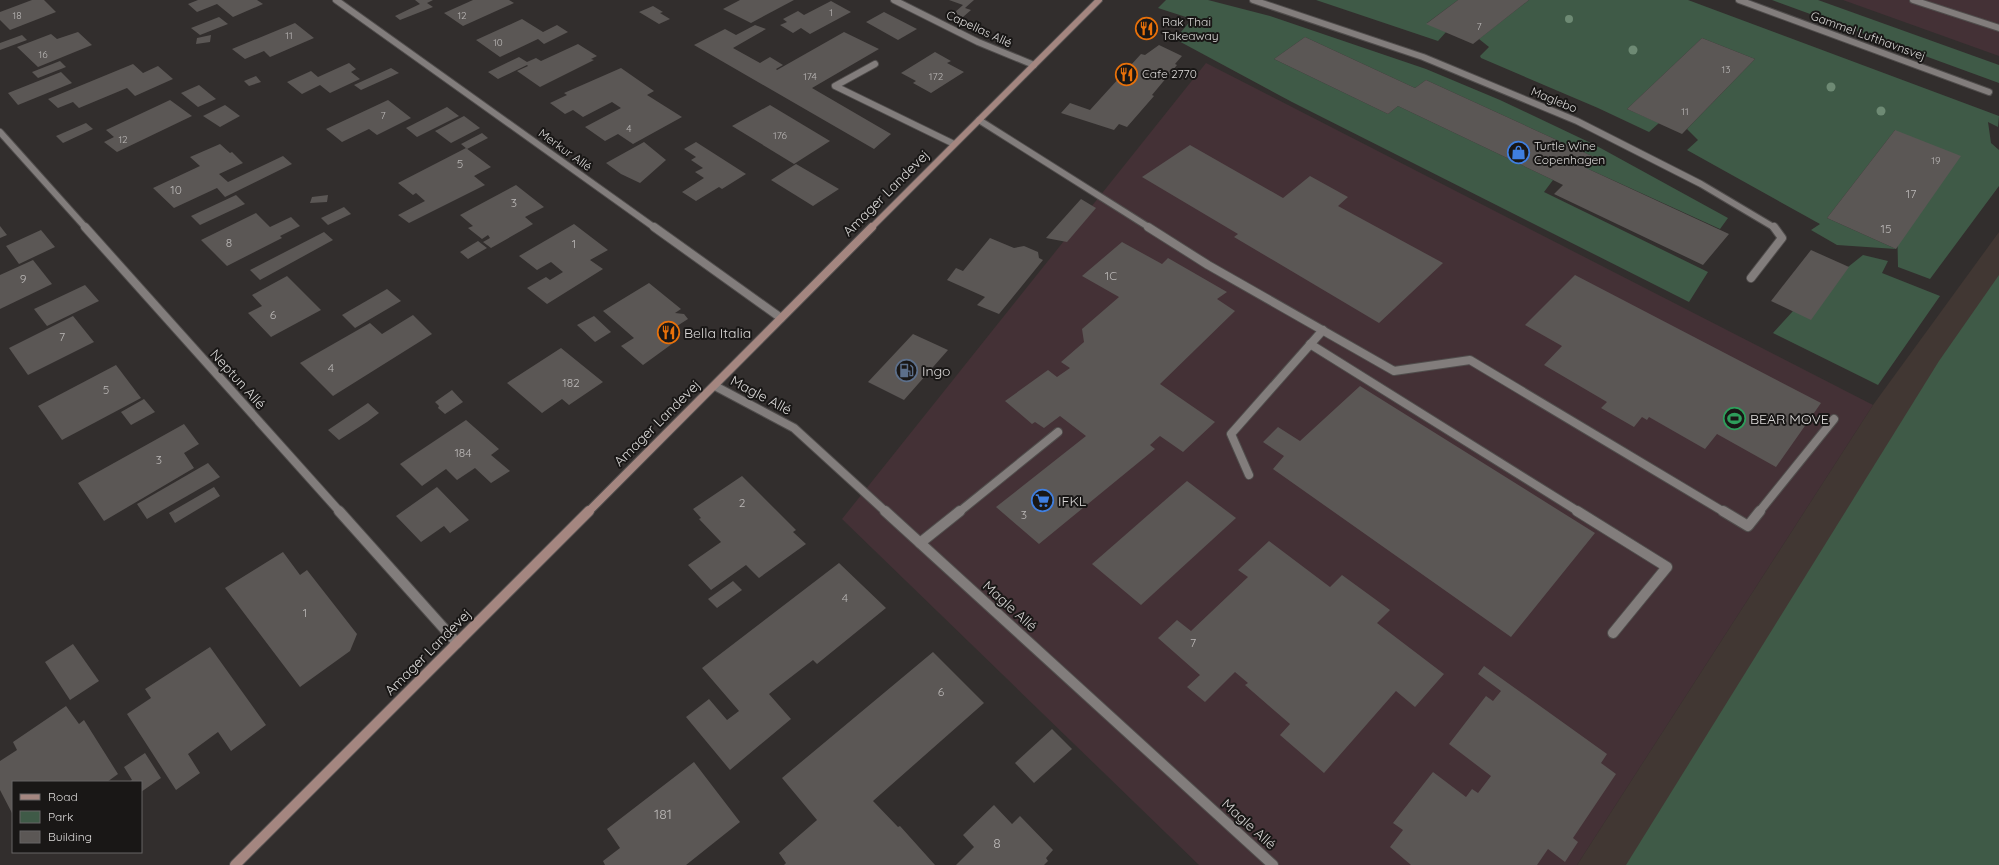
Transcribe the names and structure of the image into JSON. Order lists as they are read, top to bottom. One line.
{"streets":{"street":["Capellas Allé","Gammel Lufthavnsvej","Maglebo","Merkur Allé","Amager Landevej","Neptun Allé","Magle Allé"]},"crossings":[["Capellas Allé","Amager Landevej"],["Merkur Allé","Amager Landevej"],["Amager Landevej","Neptun Allé"],["Amager Landevej","Magle Allé"]],"places":{"restaurant":["Rak Thai Takeaway","Cafe 2770","Bella Italia"],"shop":["Turtle Wine Copenhagen"],"fuel station":["Ingo"],"sports":["BEAR MOVE"],"supermarket":["IFKL"]},"house_numbers":["1","18","12","7","11","10","16","13","174","172","11","7","4","176","12","19","5","10","17","3","15","8","1","1C","9","6","7","4","182","5","184","3","2","3","4","1","7","6","181","8"],"legend":["Road","Park","Building"]}
